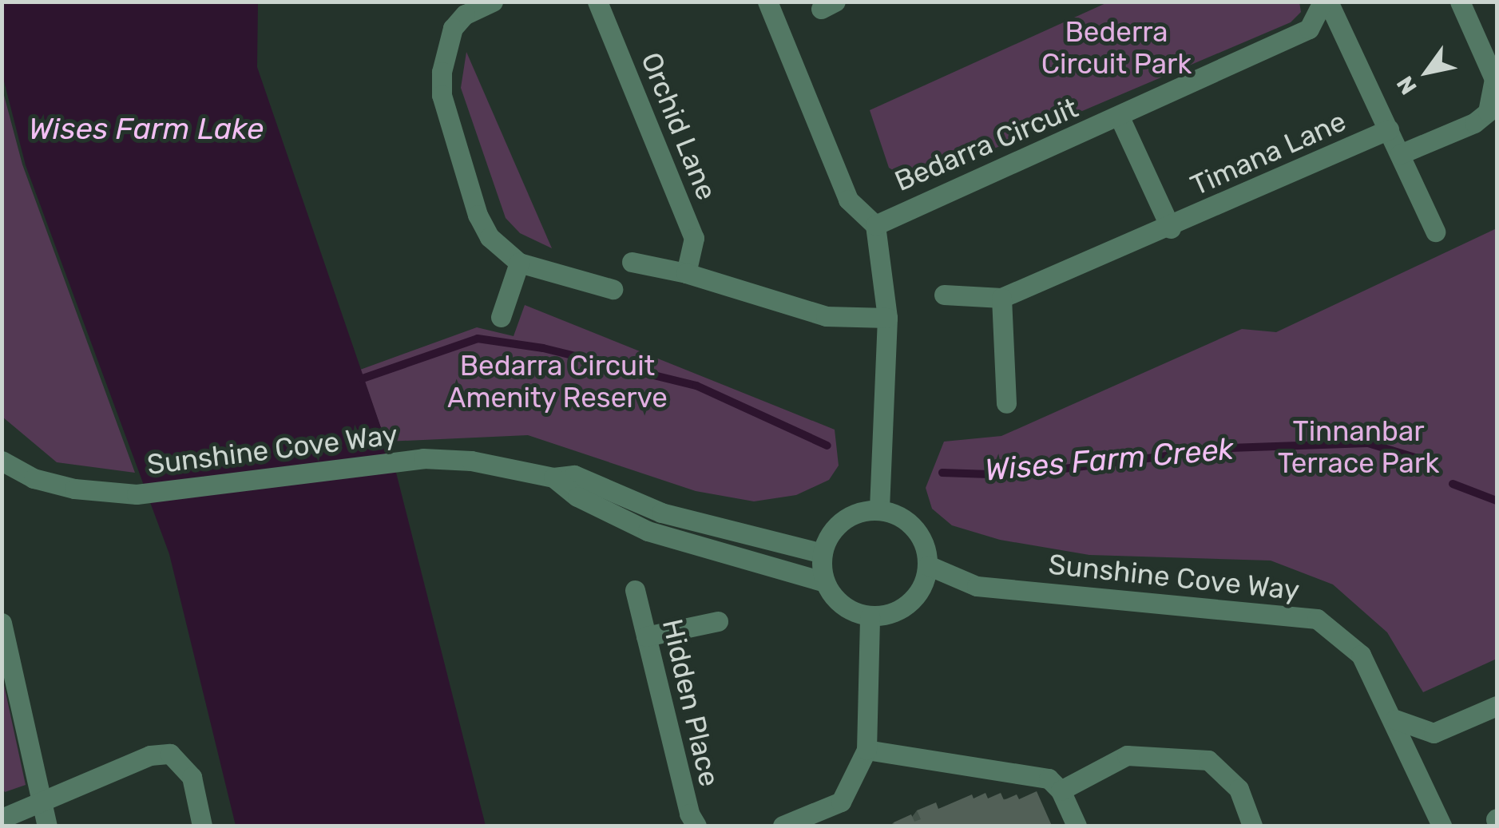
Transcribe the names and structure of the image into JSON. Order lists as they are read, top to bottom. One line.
{"streets":{"street":["Orchid Lane","Bedarra Circuit","Timana Lane","Sunshine Cove Way","Hidden Place"]},"crossings":[["Bedarra Circuit","Timana Lane"],["Bedarra Circuit","Sunshine Cove Way"]],"water":["Wises Farm Lake","Wises Farm Creek"],"parks":["Bederra Circuit Park","Bedarra Circuit Amenity Reserve","Tinnanbar Terrace Park"],"north":"bottom left"}
